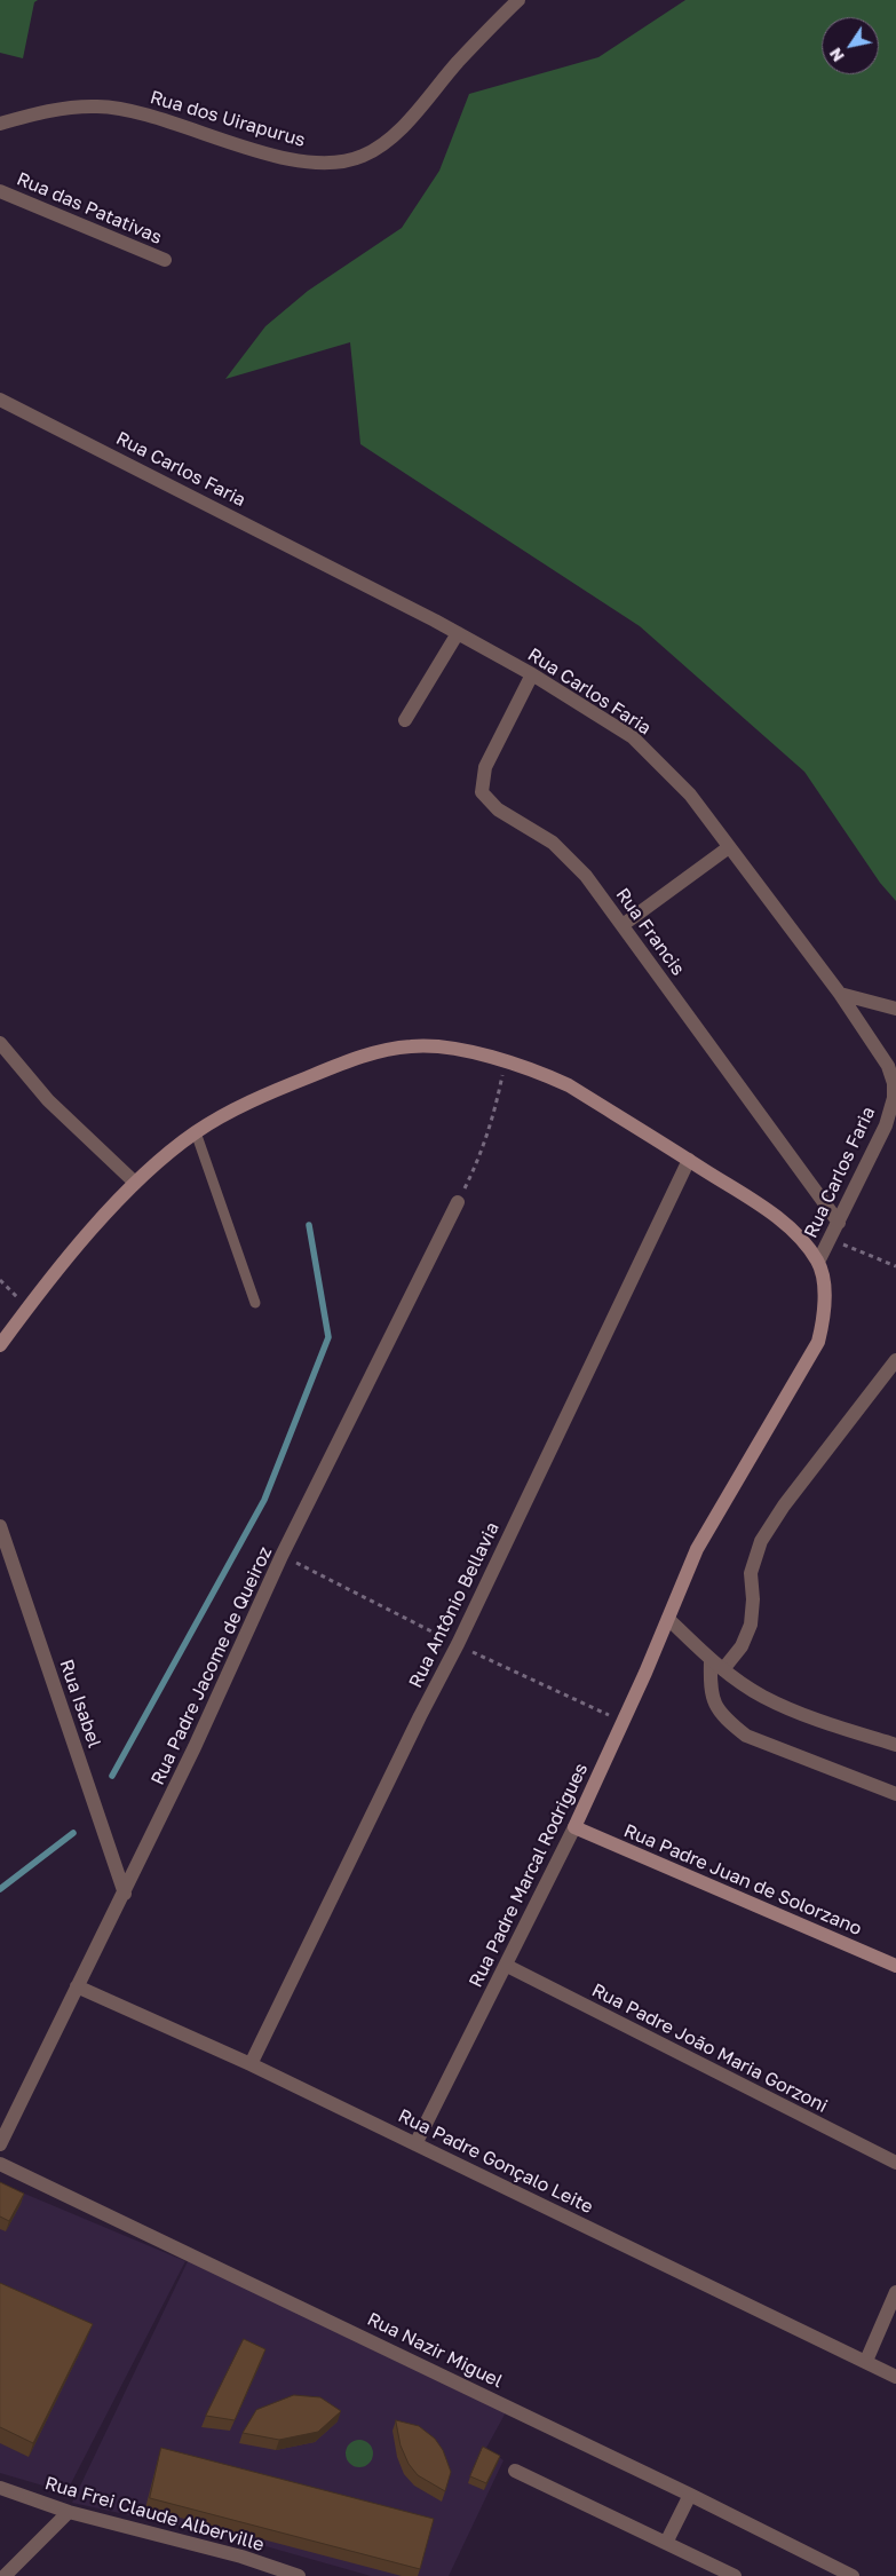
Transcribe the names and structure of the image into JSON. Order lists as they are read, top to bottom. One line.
{"streets":{"main road":["Rua Padre Marcal Rodrigues","Rua Padre Juan de Solorzano"],"street":["Rua dos Uirapurus","Rua das Patativas","Rua Carlos Faria","Rua Francis","Rua Antônio Bellavia","Rua Padre Jacome de Queiroz","Rua Isabel","Rua Padre João Maria Gorzoni","Rua Padre Gonçalo Leite","Rua Nazir Miguel","Rua Frei Claude Alberville"]},"crossings":[["Rua Carlos Faria","Rua Francis"],["Rua Carlos Faria","Rua Padre Marcal Rodrigues"],["Rua Antônio Bellavia","Rua Padre Gonçalo Leite"],["Rua Padre Jacome de Queiroz","Rua Isabel"],["Rua Padre Jacome de Queiroz","Rua Padre Gonçalo Leite"],["Rua Padre Marcal Rodrigues","Rua Padre Juan de Solorzano"],["Rua Padre Marcal Rodrigues","Rua Padre João Maria Gorzoni"],["Rua Padre Marcal Rodrigues","Rua Padre Gonçalo Leite"]],"north":"bottom left"}
